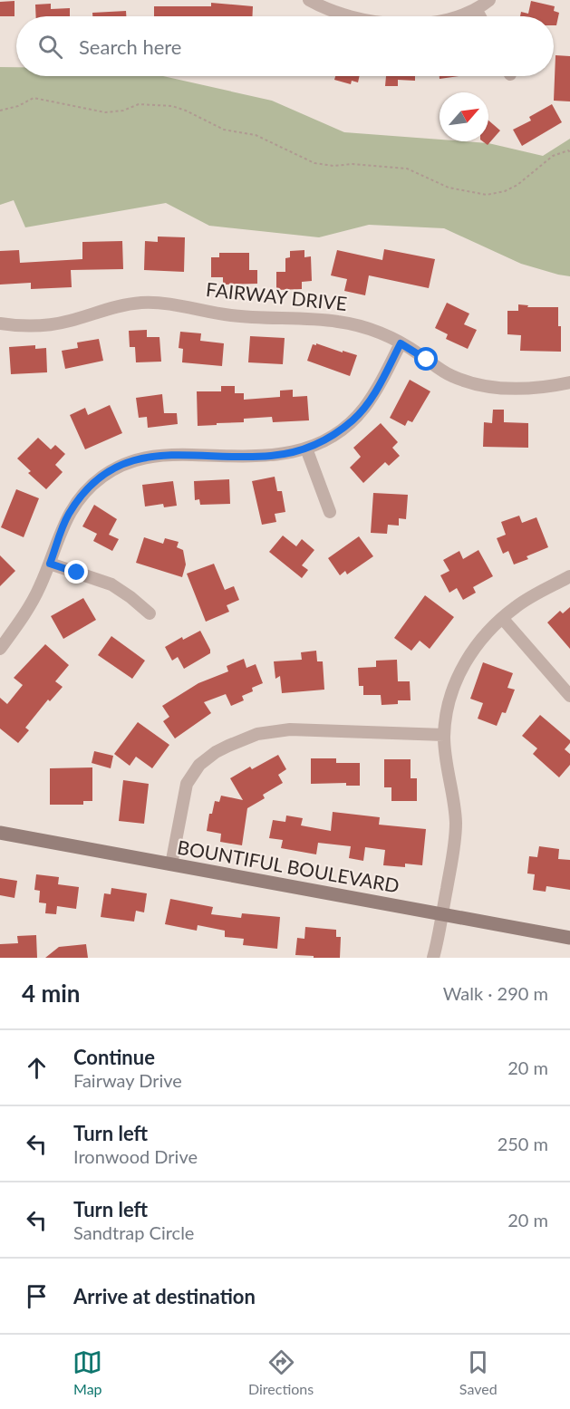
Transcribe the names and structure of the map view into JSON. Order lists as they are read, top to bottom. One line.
{"streets":{"main road":["BOUNTIFUL BOULEVARD"],"street":["FAIRWAY DRIVE"]},"north":"top right","page":{"search":"Search here","heading":["4 min","Walk · 290 m"],"list":[["Continue","Fairway Drive","20 m"],["Turn left","Ironwood Drive","250 m"],["Turn left","Sandtrap Circle","20 m"],"Arrive at destination"],"nav":["Map","Directions","Saved"]}}
